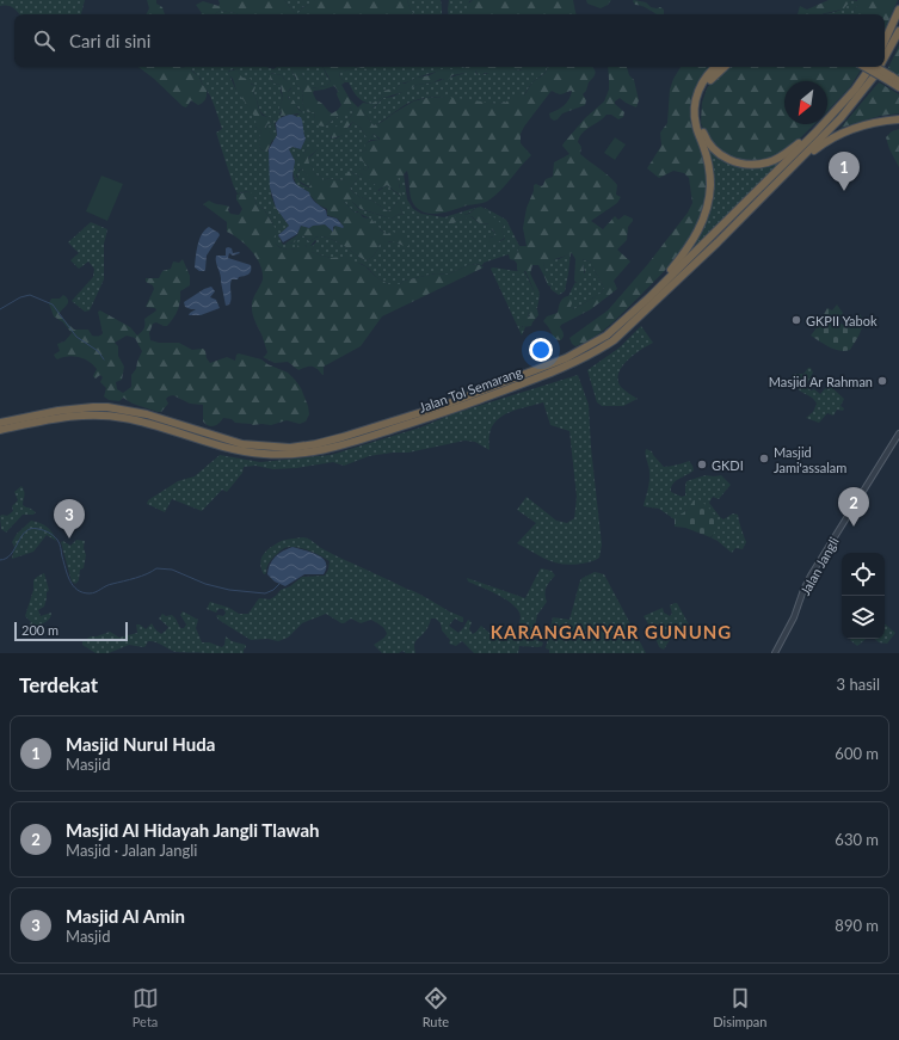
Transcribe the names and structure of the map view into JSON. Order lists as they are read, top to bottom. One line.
{"streets":{"highway":["Jalan Tol Semarang"],"street":["Jalan Jangli"]},"districts":["KARANGANYAR GUNUNG"],"places":["GKPII Yabok","Masjid Ar Rahman","Masjid Jami'assalam","GKDI"],"scale_bar":"200 m","north":"bottom left","page":{"search":"Cari di sini","pins":["1","2","3"],"scale":"200 m","heading":["Terdekat","3 hasil"],"list":[{"mark":"1","name":"Masjid Nurul Huda","note":"Masjid","value":"600 m"},{"mark":"2","name":"Masjid Al Hidayah Jangli Tlawah","note":"Masjid · Jalan Jangli","value":"630 m"},{"mark":"3","name":"Masjid Al Amin","note":"Masjid","value":"890 m"}],"nav":["Peta","Rute","Disimpan"]}}
